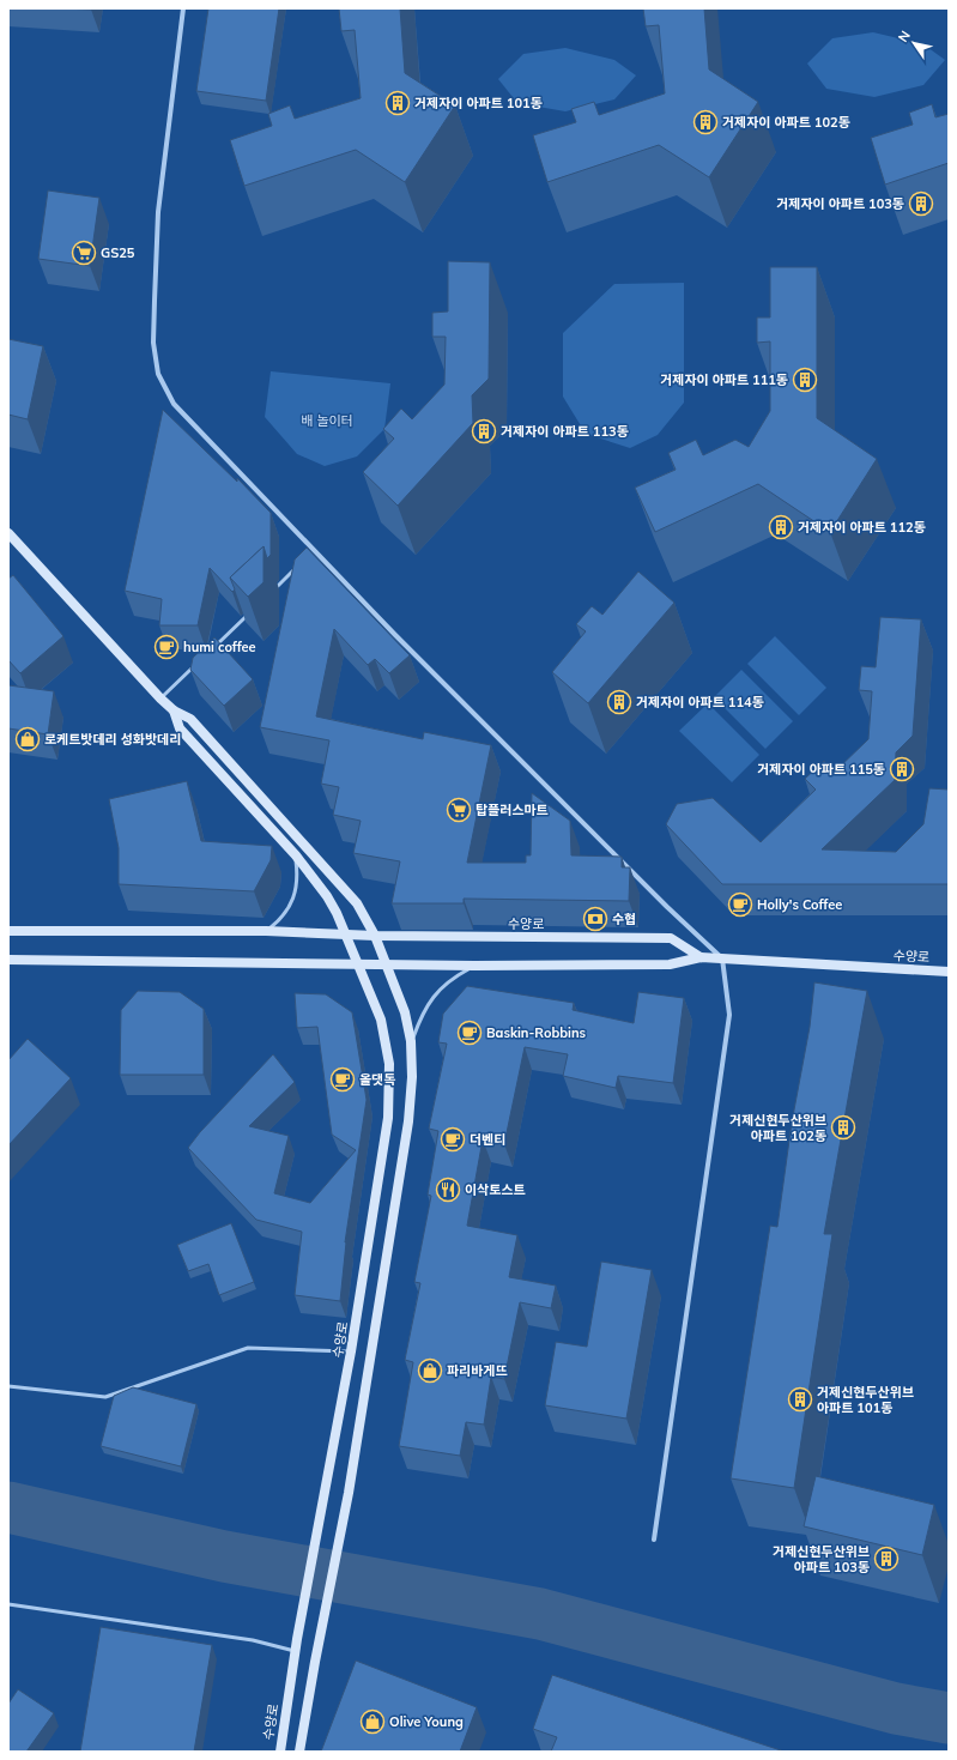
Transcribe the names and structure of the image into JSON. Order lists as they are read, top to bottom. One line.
{"streets":{"street":["수양로"]},"parks":["배 놀이터"],"places":{"building":["거제자이 아파트 101동","거제자이 아파트 102동","거제자이 아파트 103동","거제자이 아파트 111동","거제자이 아파트 113동","거제자이 아파트 112동","거제자이 아파트 114동","거제자이 아파트 115동","거제신현두산위브 아파트 102동","거제신현두산위브 아파트 101동","거제신현두산위브 아파트 103동"],"supermarket":["GS25","탑플러스마트"],"cafe":["humi coffee","Holly's Coffee","Baskin-Robbins","올댓독","더벤티"],"shop":["로케트밧데리 성화밧데리","파리바게뜨","Olive Young"],"bank":["수협"],"restaurant":["이삭토스트"]},"north":"top left"}
